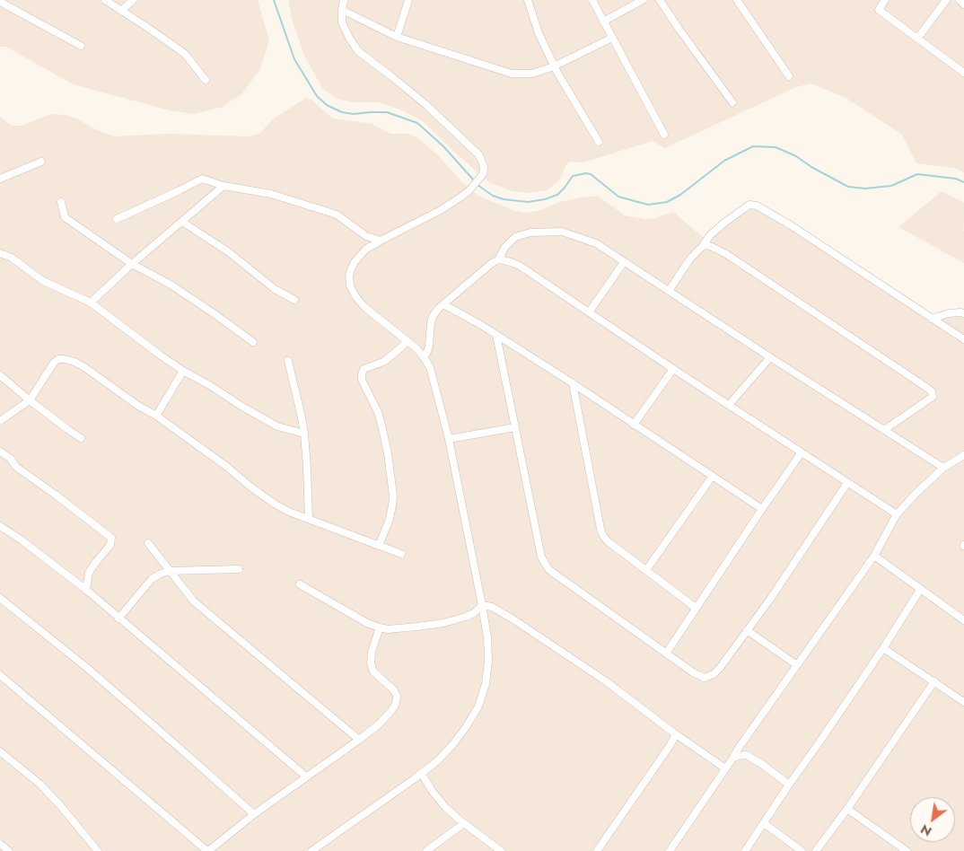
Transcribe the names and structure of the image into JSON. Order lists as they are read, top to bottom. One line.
{"north":"bottom left"}
